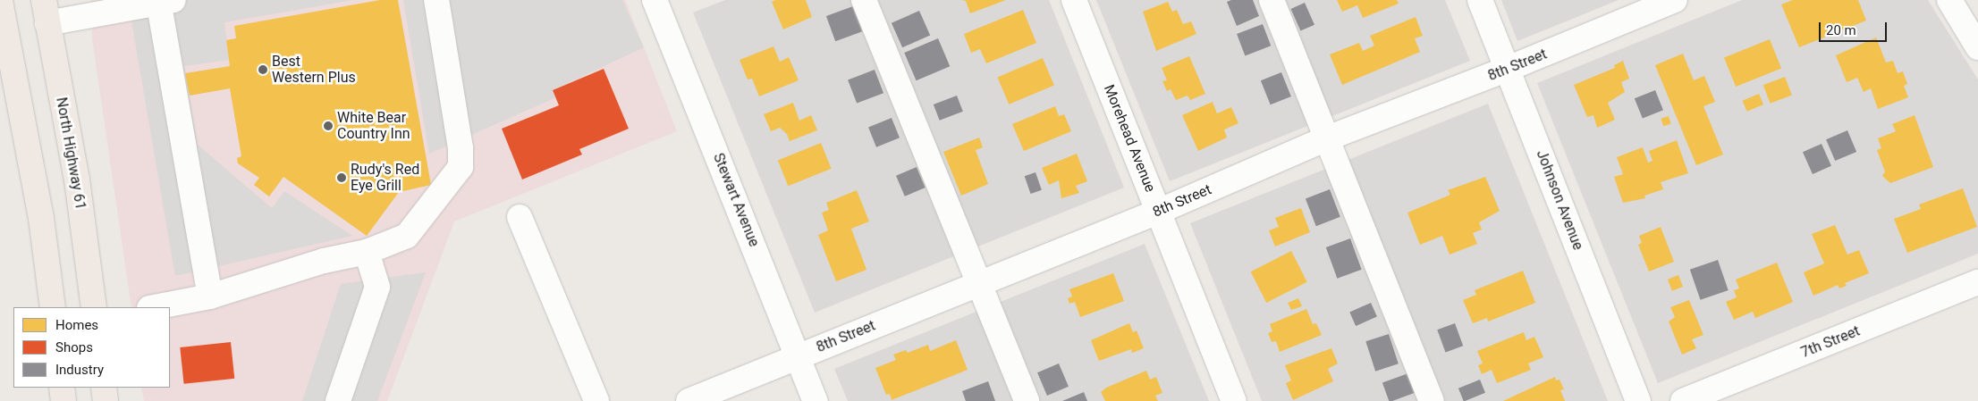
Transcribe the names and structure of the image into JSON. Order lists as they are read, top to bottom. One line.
{"streets":{"main road":["North Highway 61"],"street":["8th Street","Morehead Avenue","Stewart Avenue","Johnson Avenue","7th Street"]},"crossings":[["8th Street","Morehead Avenue"],["8th Street","Stewart Avenue"],["8th Street","Johnson Avenue"]],"places":["Best Western Plus","White Bear Country Inn","Rudy's Red Eye Grill"],"legend":["Homes","Shops","Industry"],"scale_bar":"20 m"}
